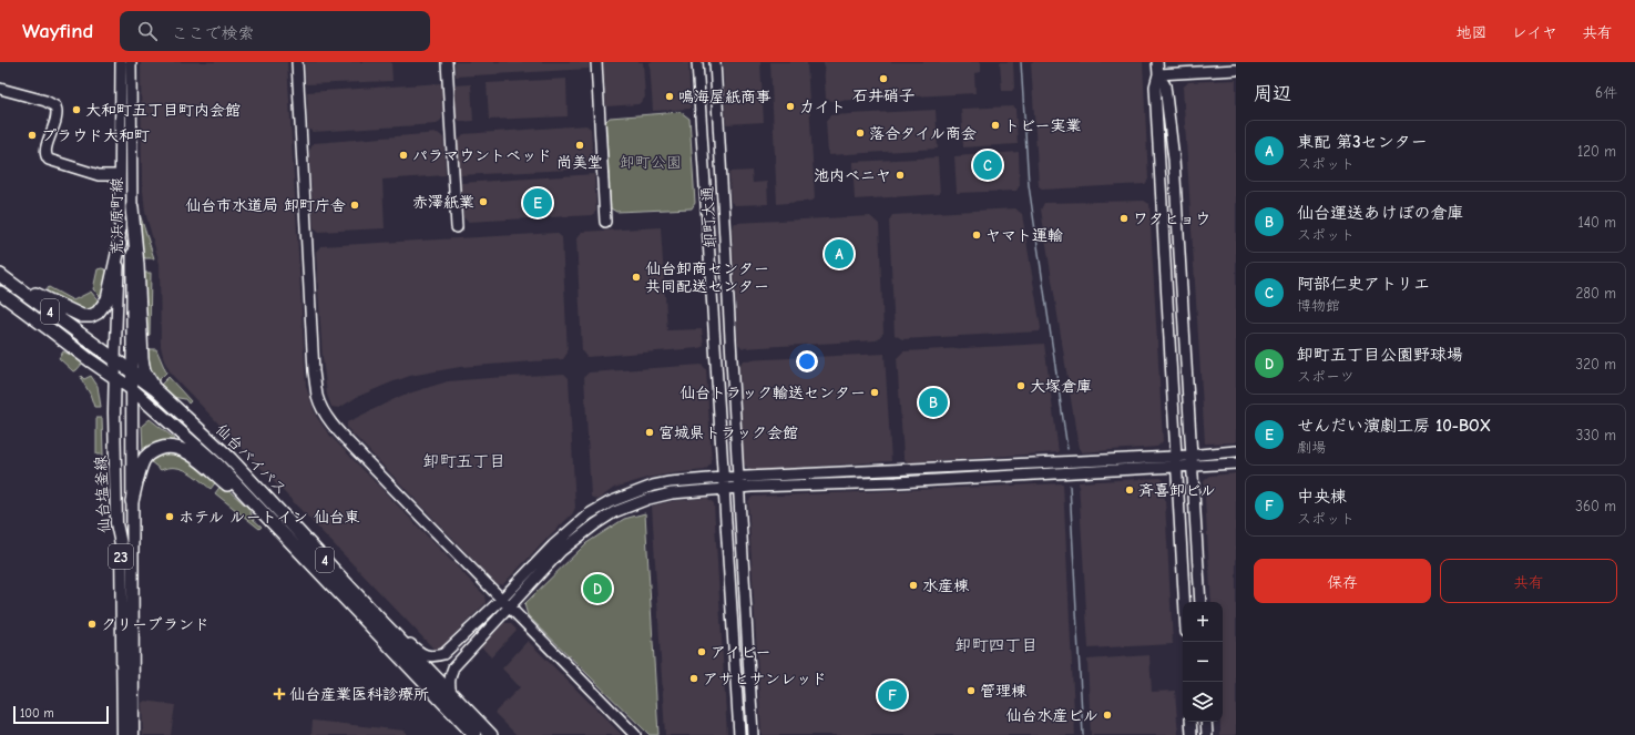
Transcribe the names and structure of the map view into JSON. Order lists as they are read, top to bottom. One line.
{"streets":{"highway":["4","仙台バイパス"],"main road":["仙台塩釜線","23"],"street":["荒浜原町線","卸町大通"]},"crossings":[["荒浜原町線","仙台バイパス"],["荒浜原町線","仙台塩釜線"],["仙台バイパス","仙台塩釜線"]],"districts":["卸町五丁目","卸町四丁目"],"parks":["卸町公園"],"places":{"other":["石井硝子","鳴海屋紙商事","カイト","大和町五丁目町内会館","トビー実業","落合タイル商会","プラウド大和町","尚美堂","パラマウントベッド","池内ベニヤ","赤澤紙業","仙台市水道局 卸町庁舎","ワタヒョウ","ヤマト運輸","仙台卸商センター 共同配送センター","大塚倉庫","仙台トラック輸送センター","宮城県トラック会館","斉喜卸ビル","ホテル ルートイン 仙台東","水産棟","クリーブランド","アイビー","アサヒサンレッド","管理棟","仙台水産ビル"],"health":["仙台産業医科診療所"]},"scale_bar":"100 m","page":{"header":"Wayfind","search":"ここで検索","nav":["地図","レイヤ","共有"],"heading":["周辺","6件"],"list":[{"mark":"A","name":"東配 第3センター","note":"スポット","value":"120 m"},{"mark":"B","name":"仙台運送あけぼの倉庫","note":"スポット","value":"140 m"},{"mark":"C","name":"阿部仁史アトリエ","note":"博物館","value":"280 m"},{"mark":"D","name":"卸町五丁目公園野球場","note":"スポーツ","value":"320 m"},{"mark":"E","name":"せんだい演劇工房 10-BOX","note":"劇場","value":"330 m"},{"mark":"F","name":"中央棟","note":"スポット","value":"360 m"}],"pins":["C","E","A","B","D","F"],"buttons":["保存","共有"],"map_buttons":["+","−"],"scale":"100 m"}}
